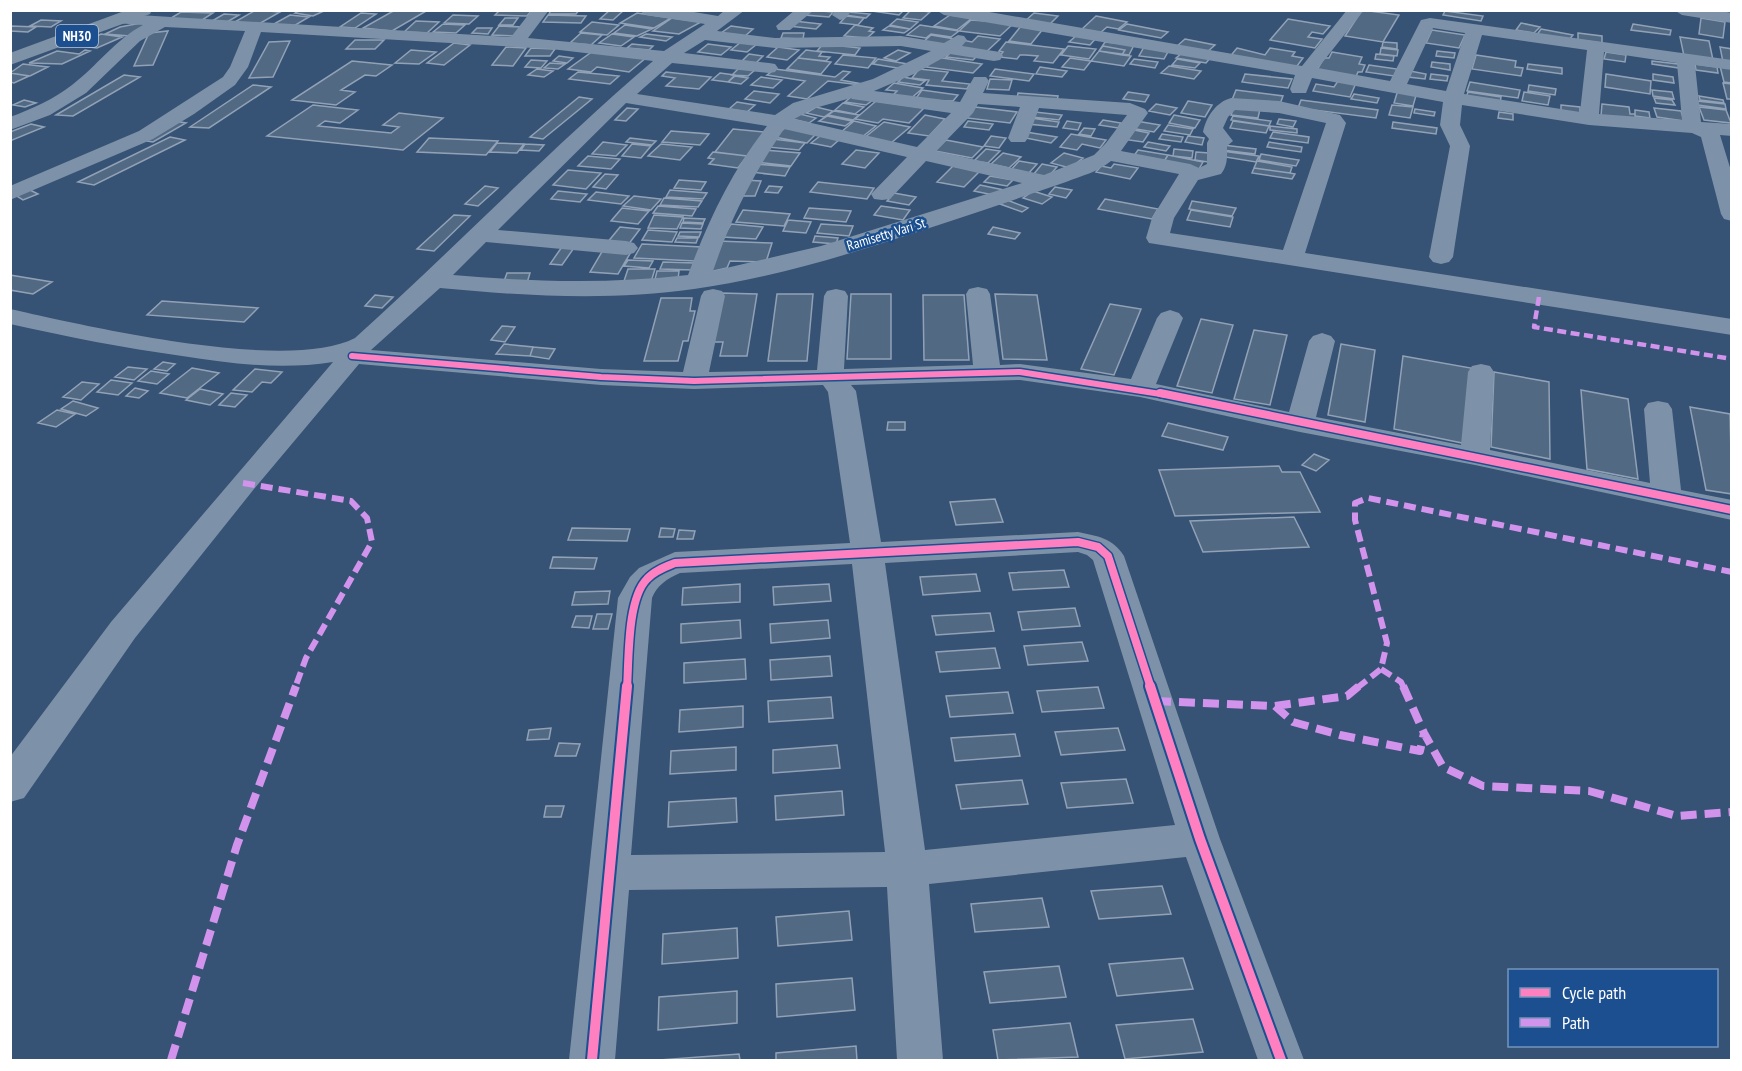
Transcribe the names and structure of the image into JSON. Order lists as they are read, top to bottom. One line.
{"streets":{"highway":["NH30"],"street":["Ramisetty Vari St"]},"legend":["Cycle path","Path"]}
